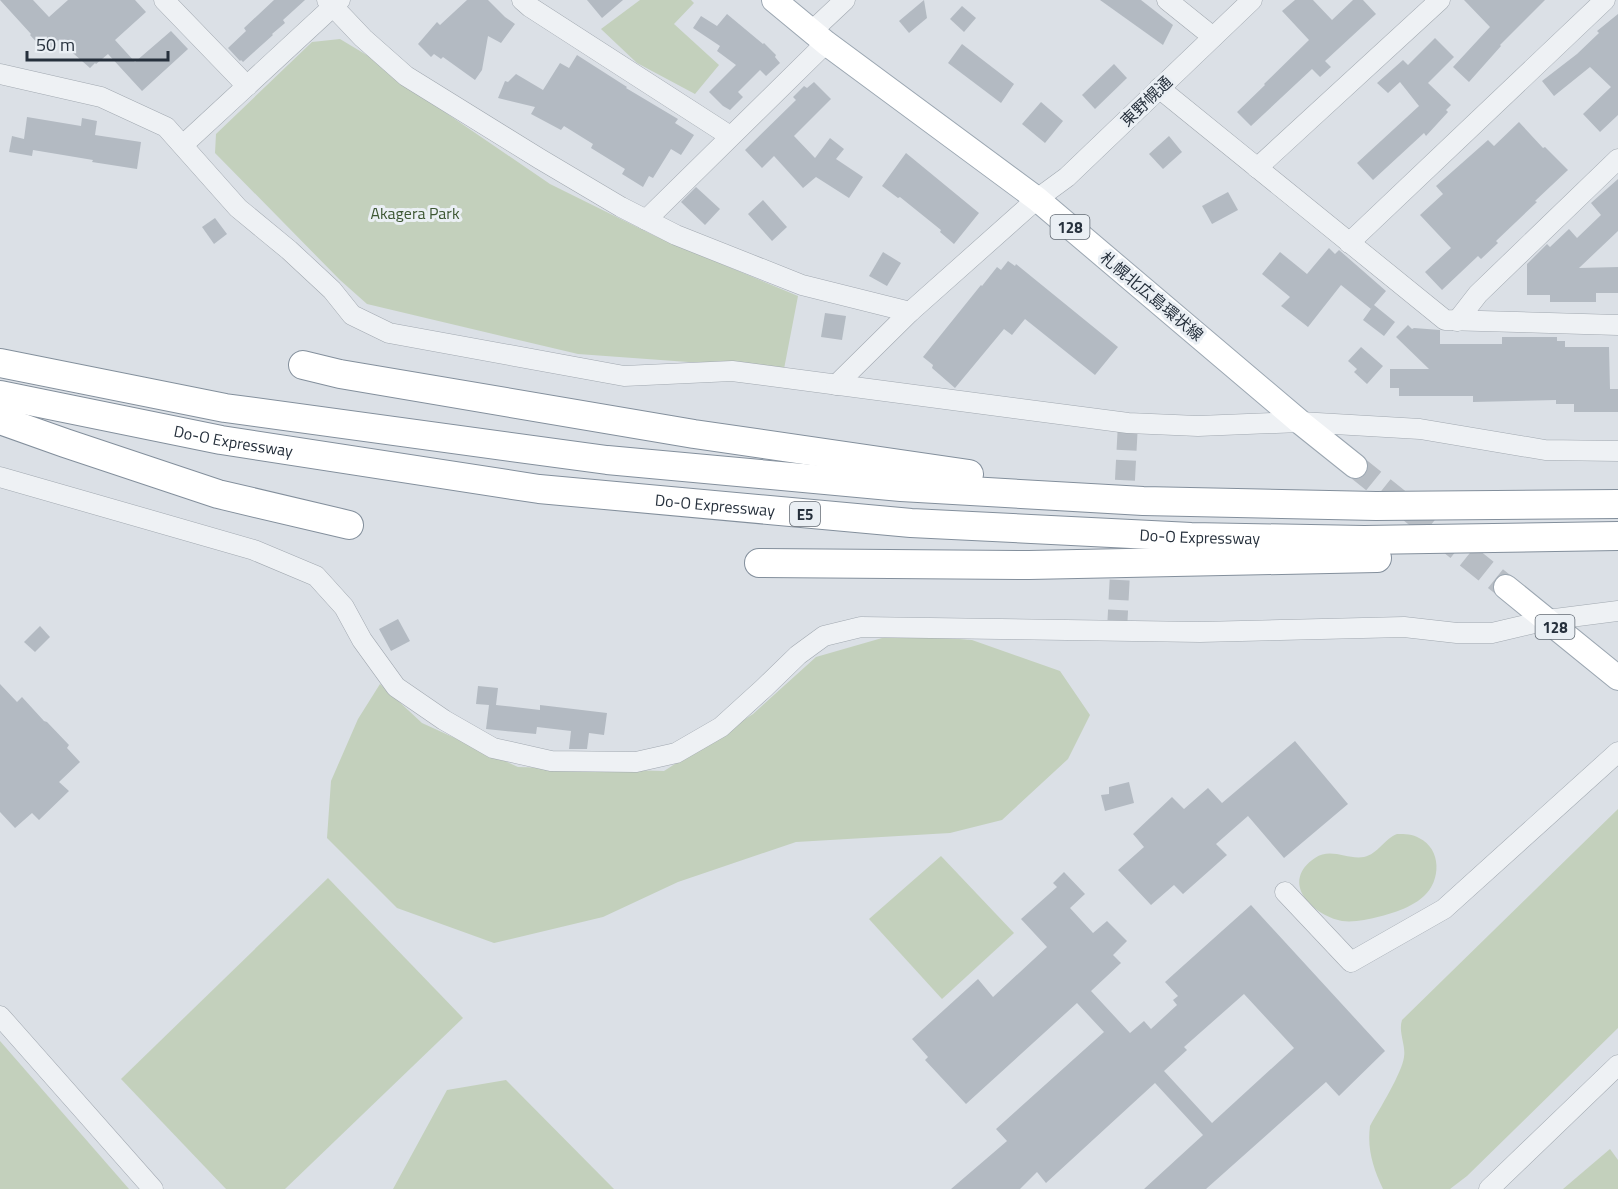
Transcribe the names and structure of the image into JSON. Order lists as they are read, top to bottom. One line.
{"streets":{"highway":["Do-O Expressway","E5"],"main road":["128","札幌北広島環状線"],"street":["東野幌通"]},"crossings":[["東野幌通","札幌北広島環状線"]],"parks":["Akagera Park"],"scale_bar":"50 m"}
